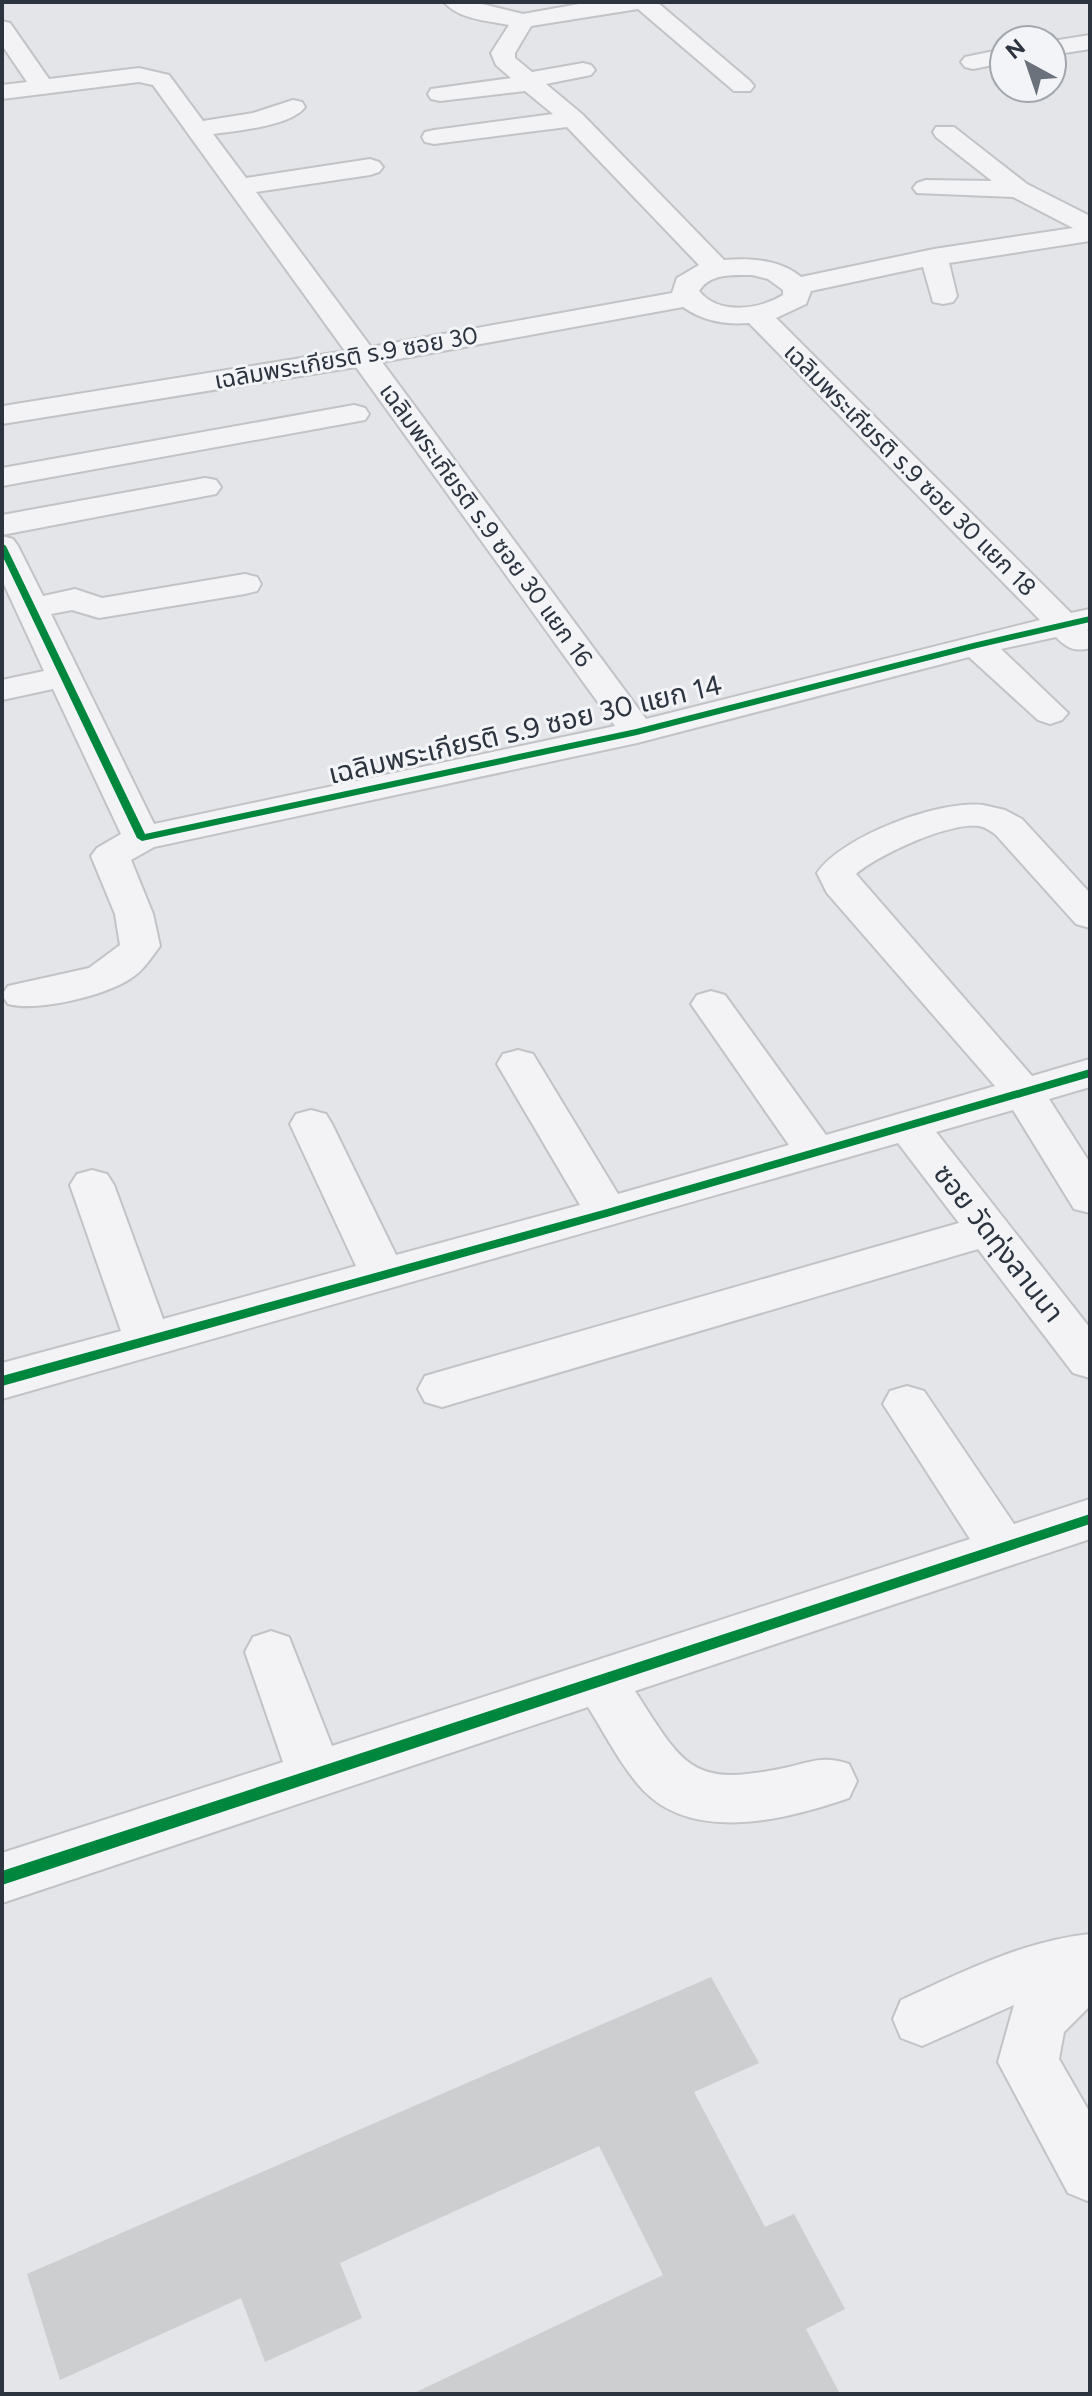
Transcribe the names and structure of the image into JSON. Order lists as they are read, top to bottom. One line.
{"streets":{"street":["เฉลิมพระเกียรติ ร.9 ซอย 30","เฉลิมพระเกียรติ ร.9 ซอย 30 แยก 18","เฉลิมพระเกียรติ ร.9 ซอย 30 แยก 16","เฉลิมพระเกียรติ ร.9 ซอย 30 แยก 14","ซอย วัดทุ่งลานนา"]},"crossings":[["เฉลิมพระเกียรติ ร.9 ซอย 30","เฉลิมพระเกียรติ ร.9 ซอย 30 แยก 16"],["เฉลิมพระเกียรติ ร.9 ซอย 30 แยก 18","เฉลิมพระเกียรติ ร.9 ซอย 30 แยก 14"],["เฉลิมพระเกียรติ ร.9 ซอย 30 แยก 16","เฉลิมพระเกียรติ ร.9 ซอย 30 แยก 14"]],"north":"top left"}
